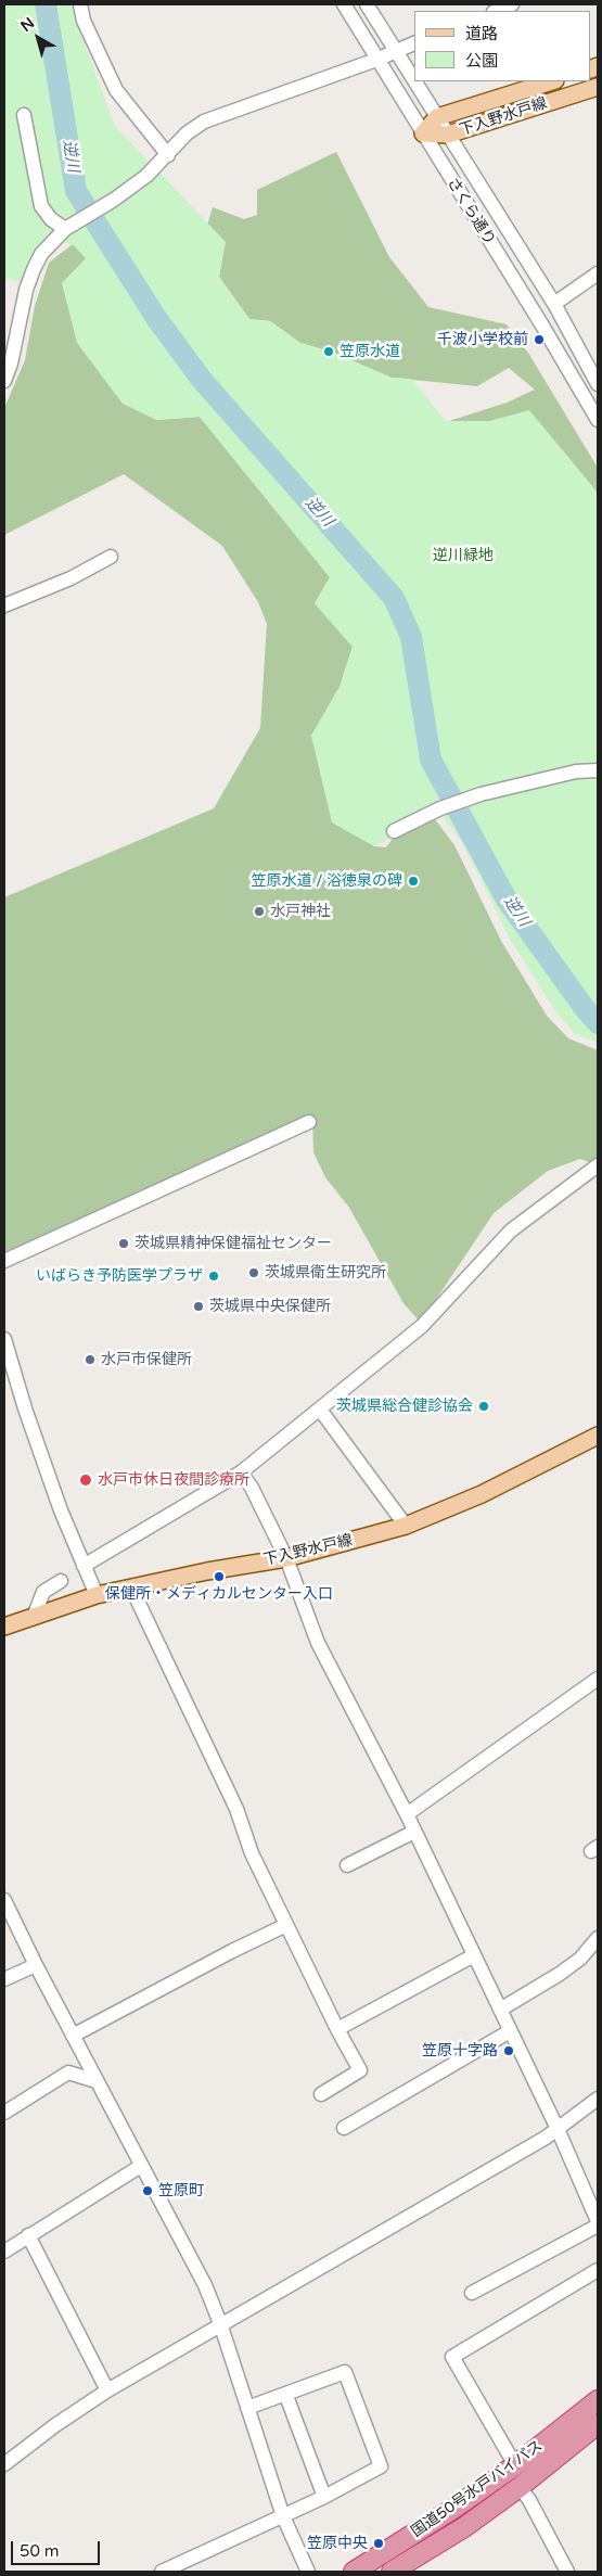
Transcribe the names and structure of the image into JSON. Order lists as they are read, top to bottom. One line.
{"streets":{"highway":["国道50号水戸バイパス"],"main road":["下入野水戸線"],"street":["さくら通り"]},"crossings":[["下入野水戸線","さくら通り"]],"water":["逆川"],"parks":["逆川緑地"],"places":["千波小学校前","笠原水道","笠原水道 / 浴徳泉の碑","水戸神社","茨城県精神保健福祉センター","茨城県衛生研究所","いばらき予防医学プラザ","茨城県中央保健所","水戸市保健所","茨城県総合健診協会","水戸市休日夜間診療所","保健所・メディカルセンター入口","笠原十字路","笠原町","笠原中央"],"legend":["道路","公園"],"scale_bar":"50 m","north":"top left"}
